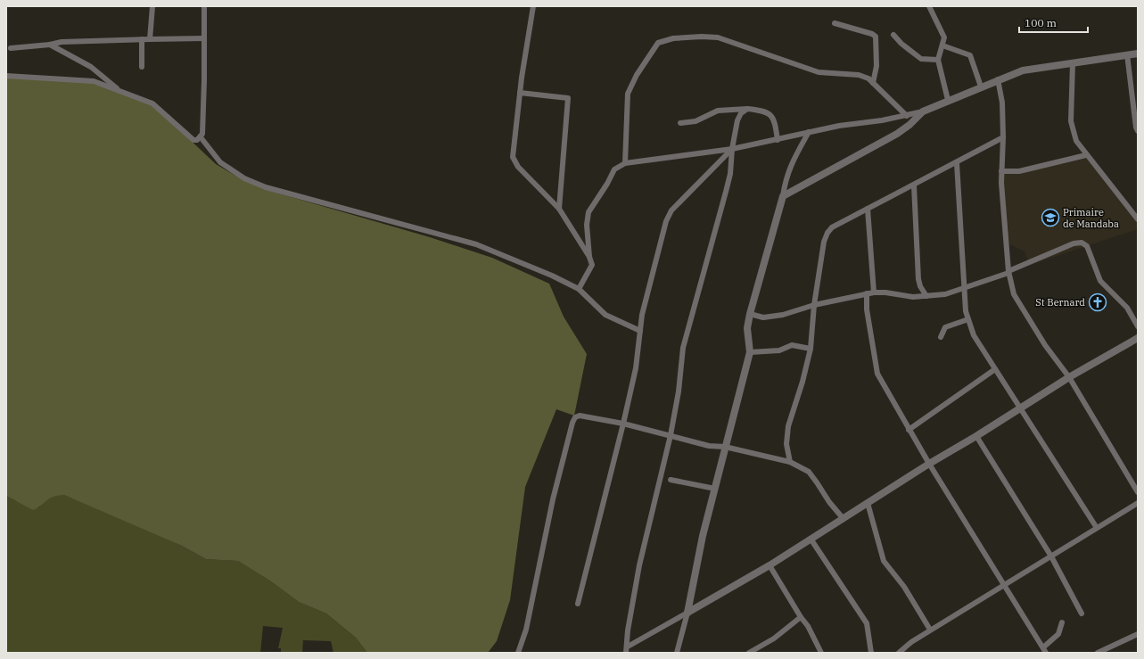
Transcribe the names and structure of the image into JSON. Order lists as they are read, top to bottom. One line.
{"places":{"school or university":["Primaire de Mandaba"],"church":["St Bernard"]},"scale_bar":"100 m"}
